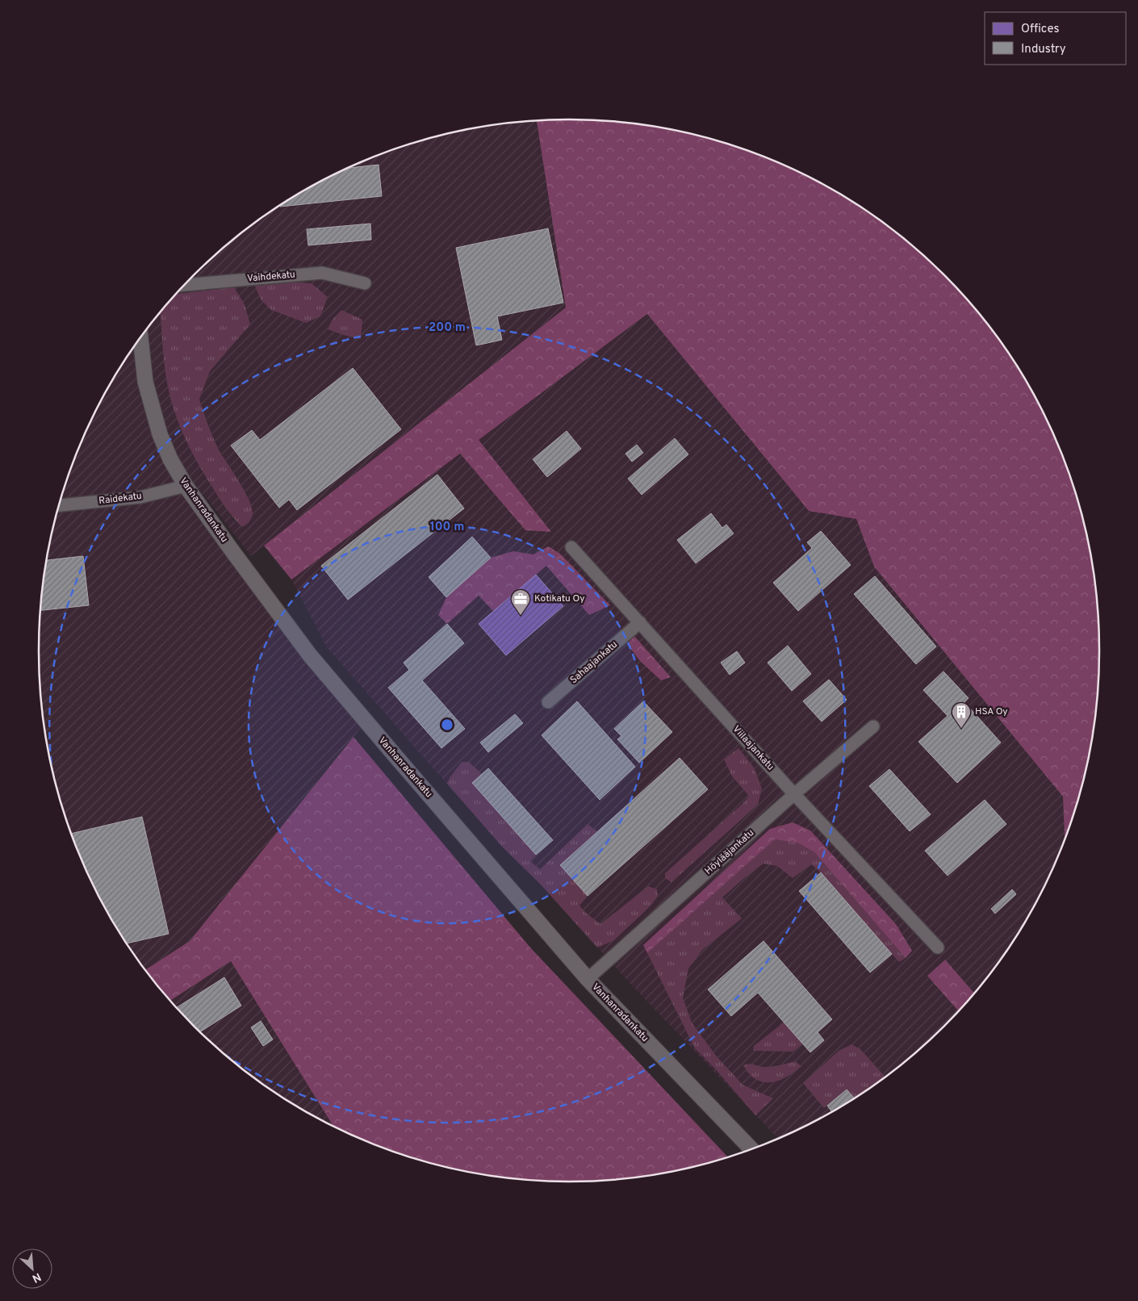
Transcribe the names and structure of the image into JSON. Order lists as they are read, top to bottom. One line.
{"streets":{"street":["Vaihdekatu","Raidekatu","Vanhanradankatu","Sahaajankatu","Viilaajankatu","Höylääjankatu"]},"crossings":[["Raidekatu","Vanhanradankatu"],["Vanhanradankatu","Höylääjankatu"],["Sahaajankatu","Viilaajankatu"],["Viilaajankatu","Höylääjankatu"]],"places":{"office":["Kotikatu Oy"],"building":["HSA Oy"]},"legend":["Offices","Industry"],"north":"bottom right","rings":["200 m","100 m"]}
